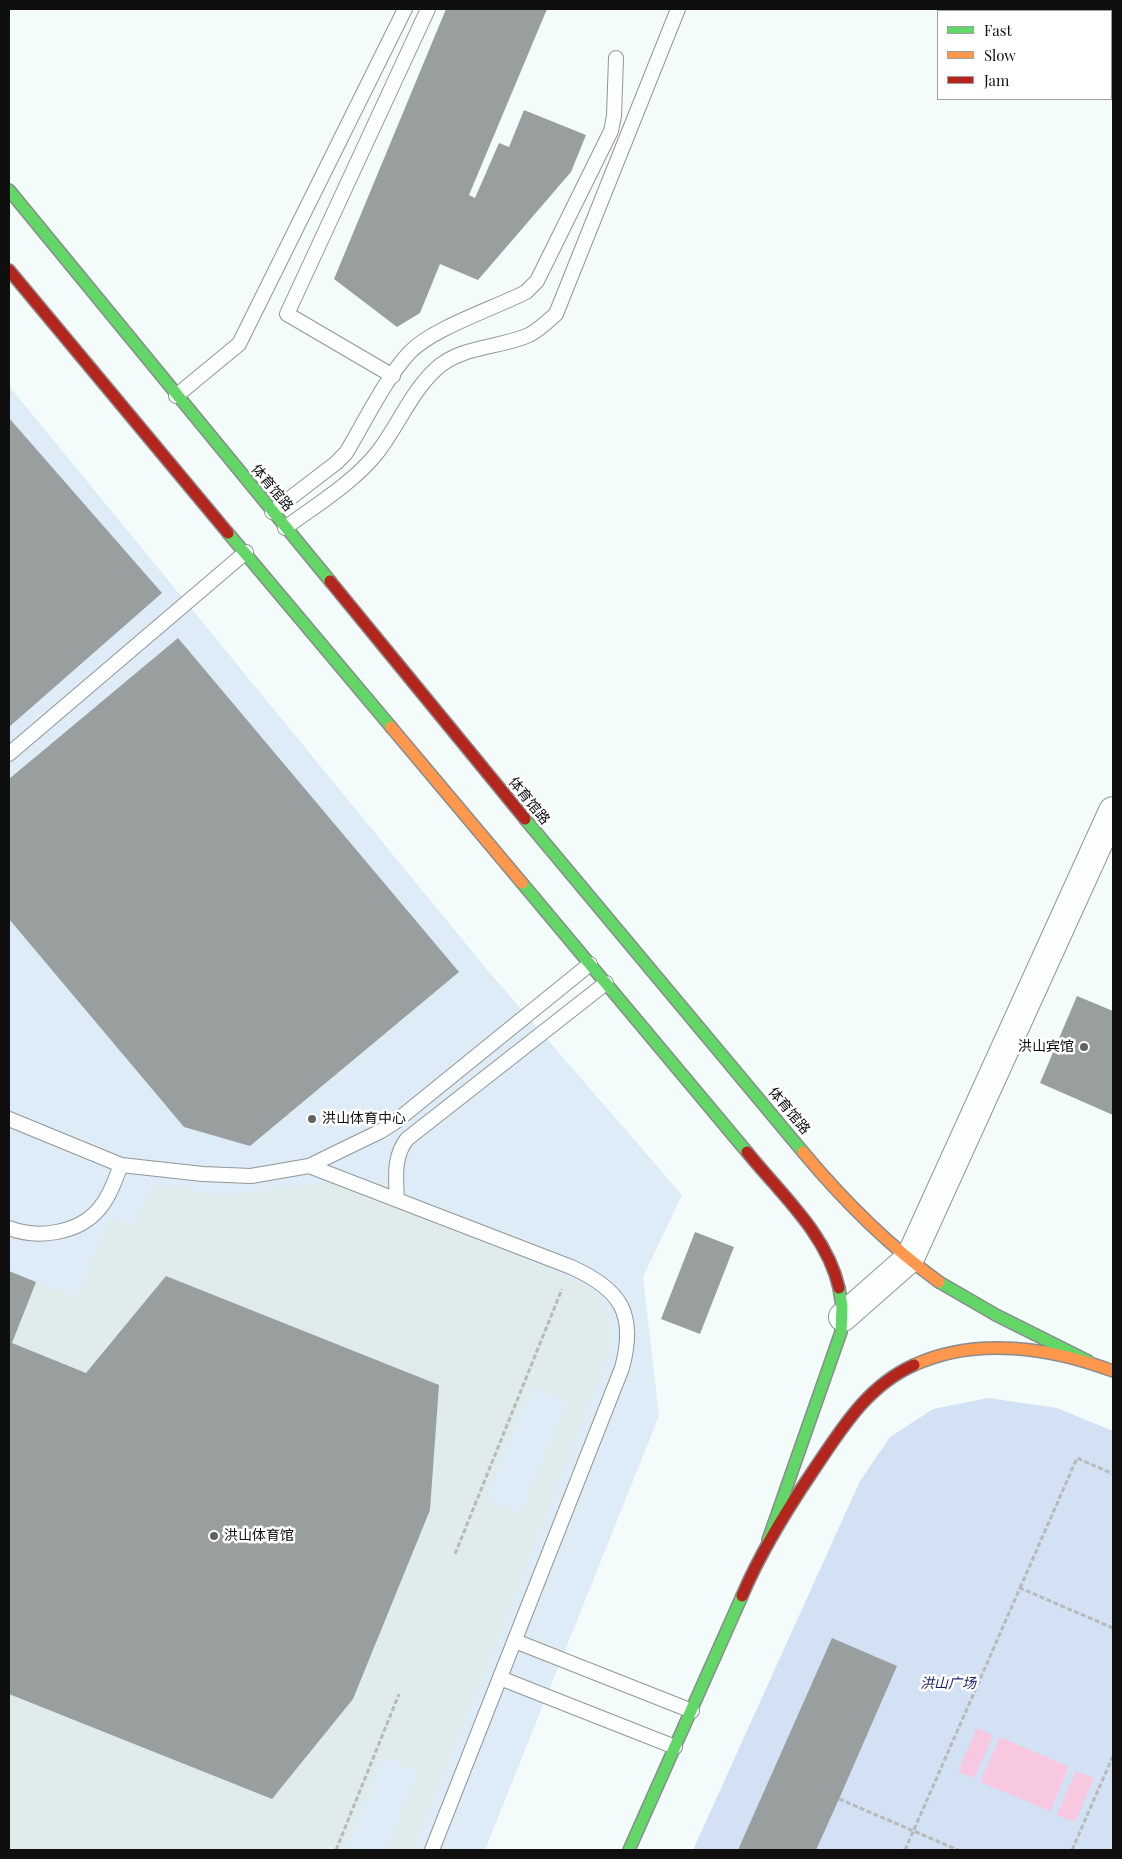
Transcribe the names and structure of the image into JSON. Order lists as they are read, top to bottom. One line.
{"streets":{"main road":["体育馆路"]},"parks":["洪山广场"],"places":["洪山宾馆","洪山体育中心","洪山体育馆"],"legend":["Fast","Slow","Jam"]}
